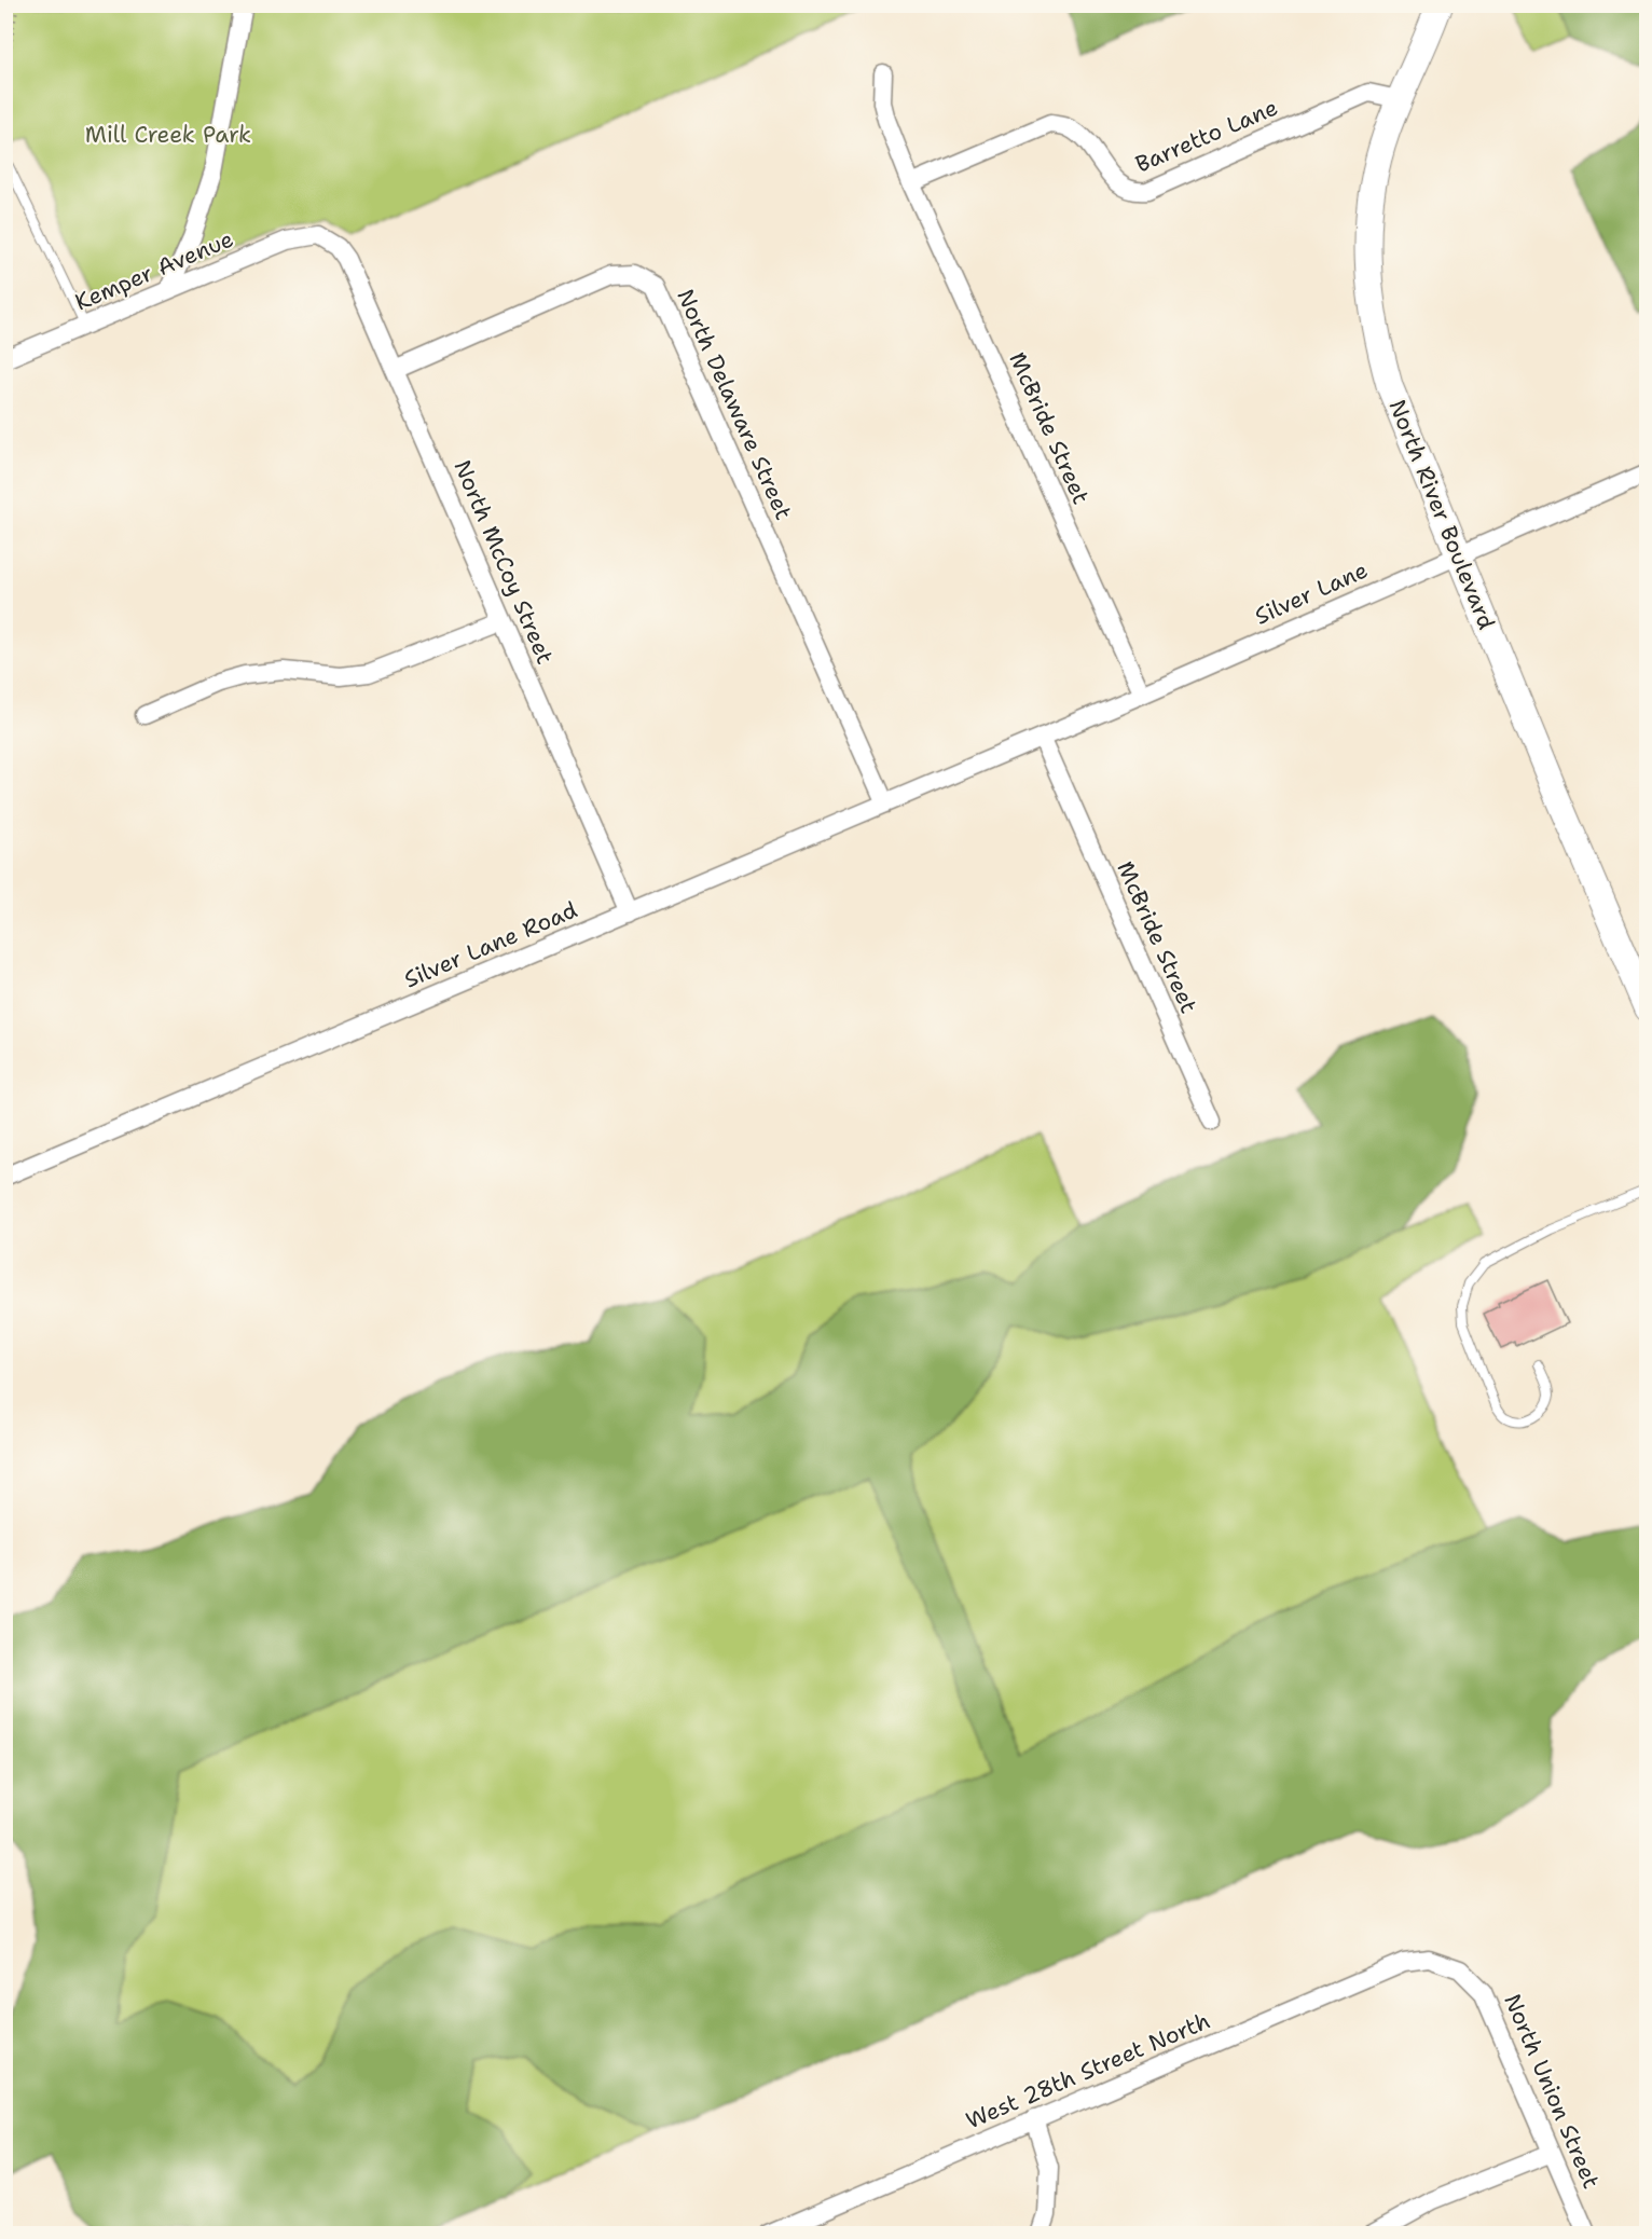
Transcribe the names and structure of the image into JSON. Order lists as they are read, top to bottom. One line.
{"streets":{"main road":["North River Boulevard"],"street":["Barretto Lane","Kemper Avenue","North Delaware Street","McBride Street","North McCoy Street","Silver Lane","Silver Lane Road","West 28th Street North","North Union Street"]},"crossings":[["Barretto Lane","McBride Street"],["Barretto Lane","North River Boulevard"],["Kemper Avenue","North McCoy Street"],["North Delaware Street","North McCoy Street"],["North Delaware Street","Silver Lane Road"],["McBride Street","Silver Lane"],["North River Boulevard","Silver Lane"],["North McCoy Street","Silver Lane Road"],["Silver Lane","Silver Lane Road"],["West 28th Street North","North Union Street"]],"parks":["Mill Creek Park"]}
